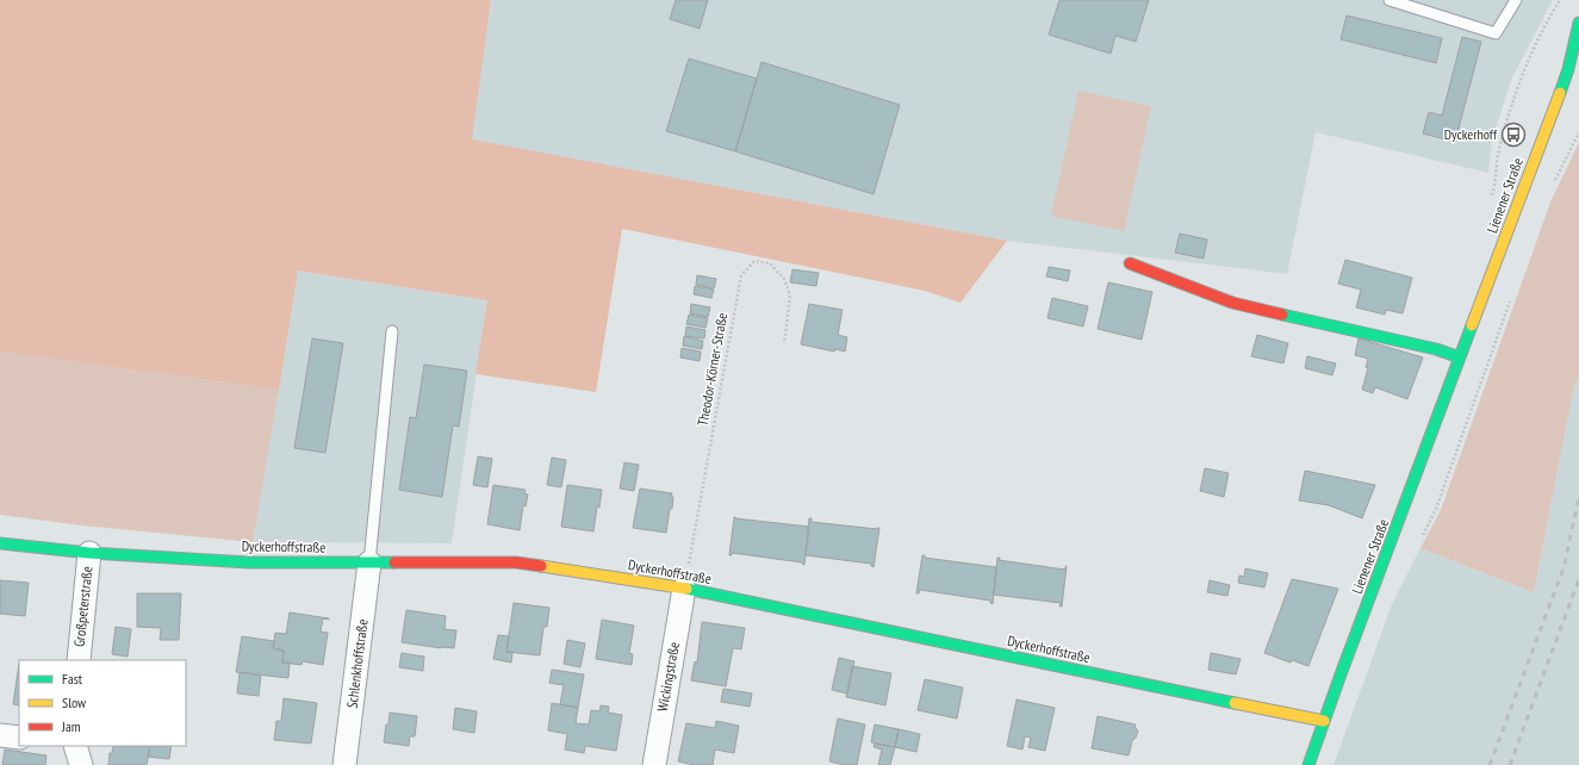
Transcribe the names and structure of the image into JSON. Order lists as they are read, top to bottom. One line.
{"streets":{"street":["Lienener Straße","Dyckerhoffstraße","Großpeterstraße","Schlenkhoffstraße","Wickingstraße"],"path":["Theodor-Körner-Straße"]},"crossings":[["Lienener Straße","Dyckerhoffstraße"],["Theodor-Körner-Straße","Dyckerhoffstraße"],["Theodor-Körner-Straße","Wickingstraße"],["Dyckerhoffstraße","Großpeterstraße"],["Dyckerhoffstraße","Schlenkhoffstraße"],["Dyckerhoffstraße","Wickingstraße"]],"places":{"bus stop":["Dyckerhoff"]},"legend":["Fast","Slow","Jam"]}
